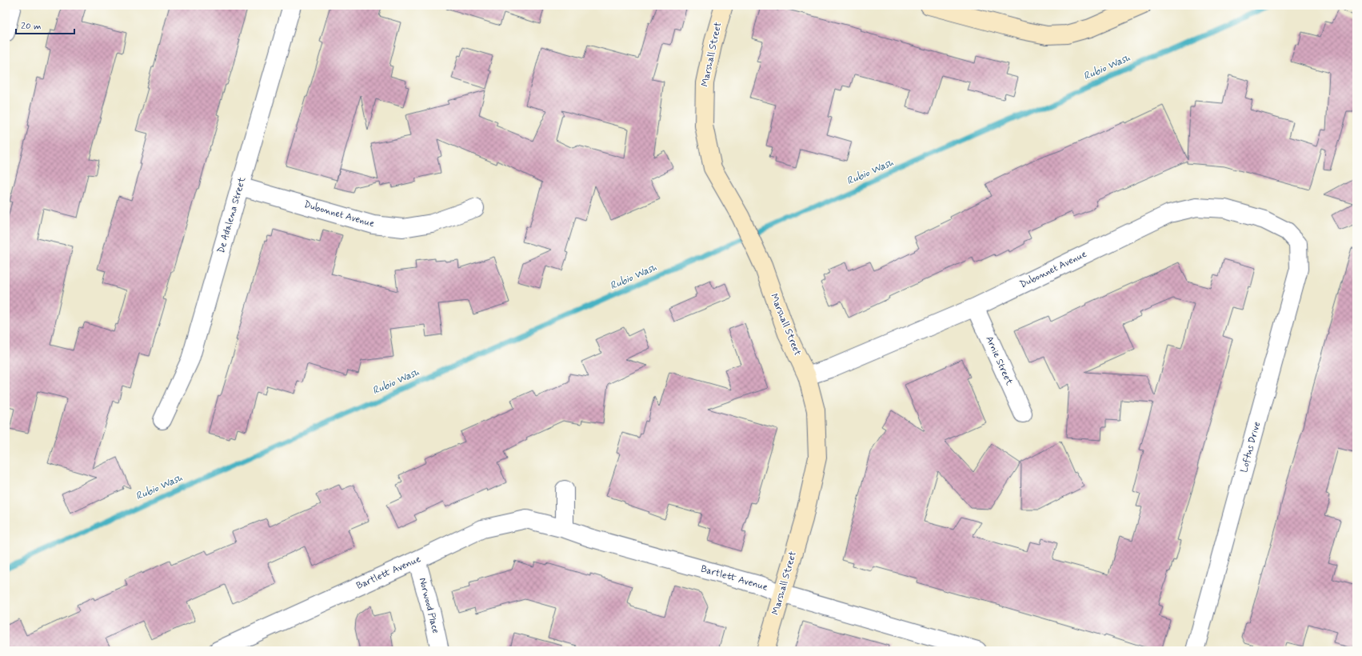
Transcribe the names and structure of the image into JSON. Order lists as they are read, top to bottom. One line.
{"streets":{"street":["Marshall Street","Dubonnet Avenue","De Adalena Street","Arnie Street","Loftus Drive","Bartlett Avenue","Norwood Place"]},"crossings":[["Marshall Street","Dubonnet Avenue"],["Marshall Street","Bartlett Avenue"],["Dubonnet Avenue","De Adalena Street"],["Dubonnet Avenue","Arnie Street"],["Dubonnet Avenue","Loftus Drive"],["Bartlett Avenue","Norwood Place"]],"water":["Rubio Wash"],"scale_bar":"20 m"}
